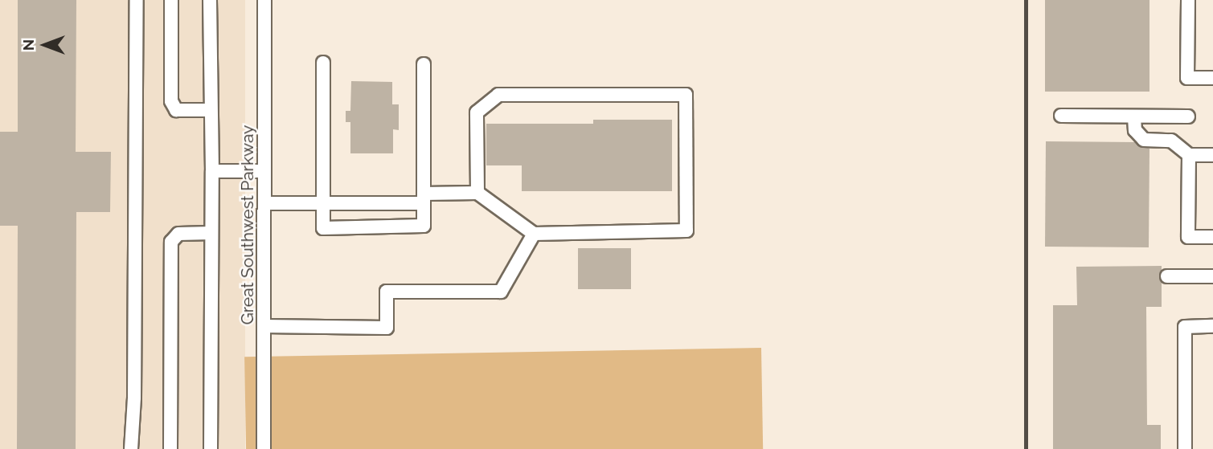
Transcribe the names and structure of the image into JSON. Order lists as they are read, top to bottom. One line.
{"streets":{"street":["Great Southwest Parkway"]},"north":"left"}
